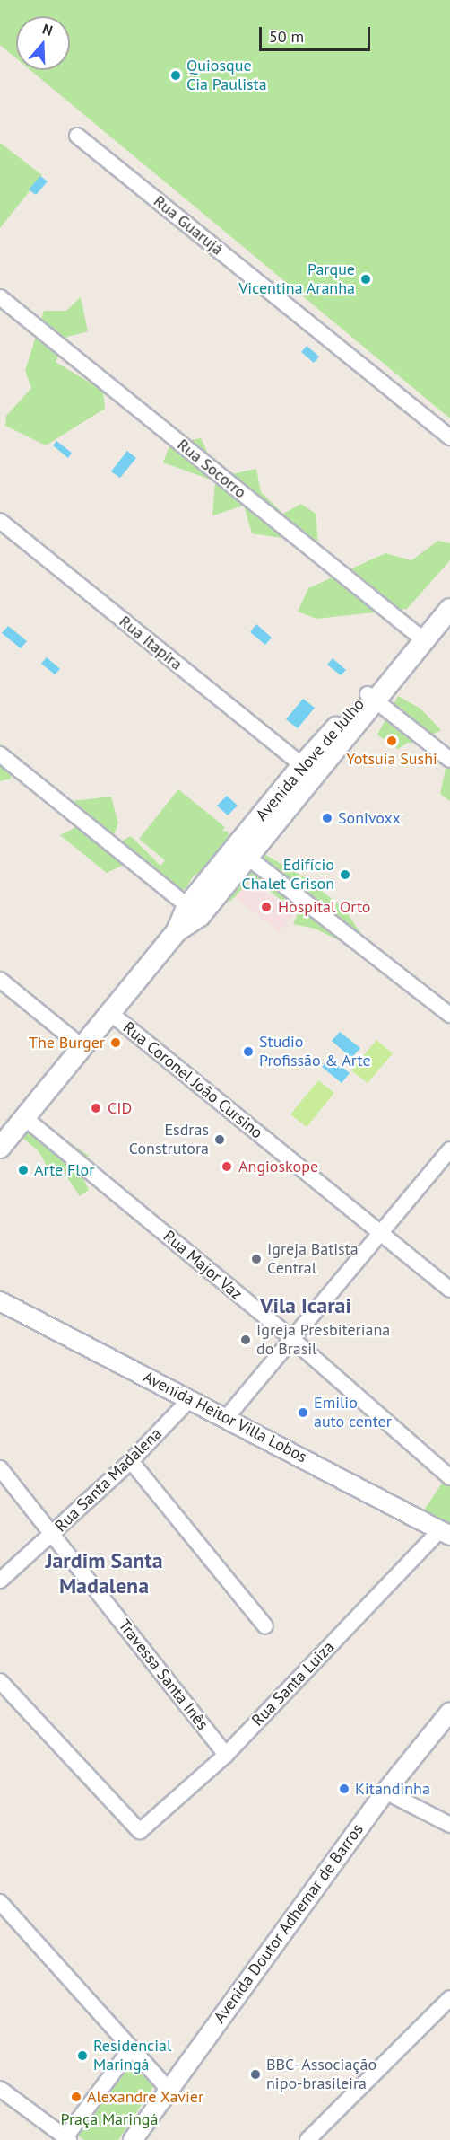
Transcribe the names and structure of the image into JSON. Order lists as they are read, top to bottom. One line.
{"streets":{"main road":["Avenida Nove de Julho"],"street":["Rua Guarujá","Rua Socorro","Rua Itapira","Rua Coronel João Cursino","Rua Major Vaz","Avenida Heitor Villa Lobos","Rua Santa Madalena","Travessa Santa Inês","Rua Santa Luiza","Avenida Doutor Adhemar de Barros"]},"crossings":[["Rua Socorro","Avenida Nove de Julho"],["Rua Itapira","Avenida Nove de Julho"],["Avenida Nove de Julho","Rua Coronel João Cursino"],["Avenida Nove de Julho","Rua Major Vaz"],["Avenida Heitor Villa Lobos","Rua Santa Madalena"],["Avenida Heitor Villa Lobos","Rua Santa Luiza"],["Rua Santa Madalena","Travessa Santa Inês"],["Travessa Santa Inês","Rua Santa Luiza"]],"districts":["Vila Icarai","Jardim Santa Madalena"],"parks":["Praça Maringá"],"places":["Quiosque Cia Paulista","Parque Vicentina Aranha","Yotsuia Sushi","Sonivoxx","Edifício Chalet Grison","Hospital Orto","The Burger","Studio Profissão & Arte","CID","Esdras Construtora","Angioskope","Arte Flor","Igreja Batista Central","Igreja Presbiteriana do Brasil","Emilio auto center","Kitandinha","Residencial Maringá","BBC- Associação nipo-brasileira","Alexandre Xavier"],"scale_bar":"50 m","north":"top"}
